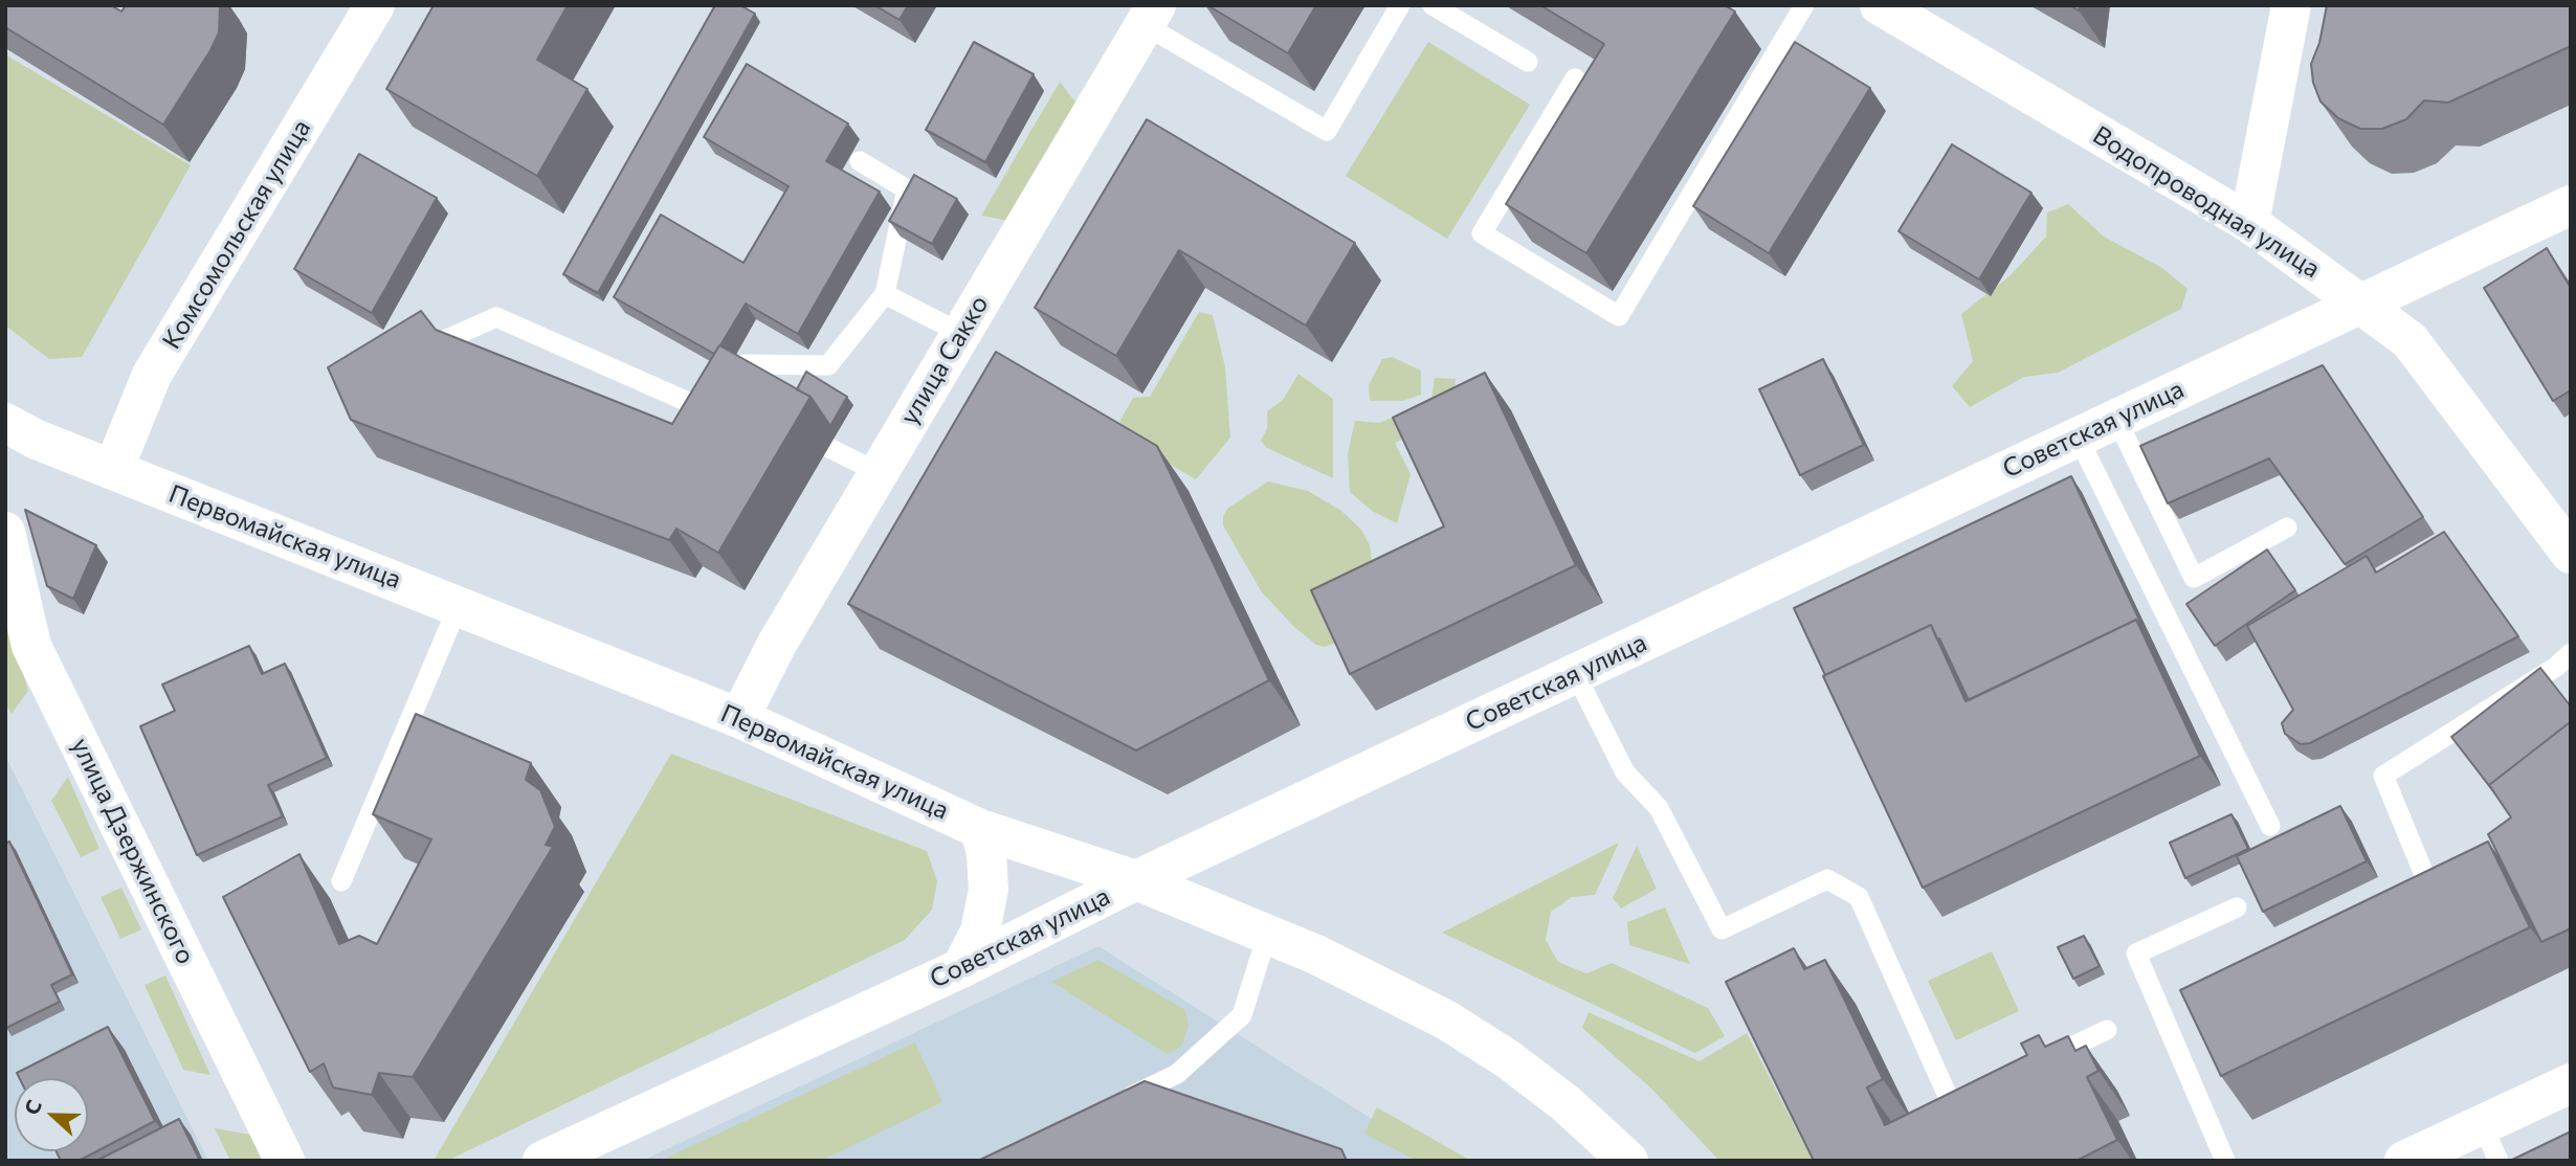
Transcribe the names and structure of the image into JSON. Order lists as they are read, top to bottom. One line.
{"streets":{"street":["Водопроводная улица","Комсомольская улица","улица Сакко","Советская улица","Первомайская улица","улица Дзержинского"]},"crossings":[["Водопроводная улица","Советская улица"],["Комсомольская улица","Первомайская улица"],["улица Сакко","Первомайская улица"],["Советская улица","Первомайская улица"]],"north":"left"}
